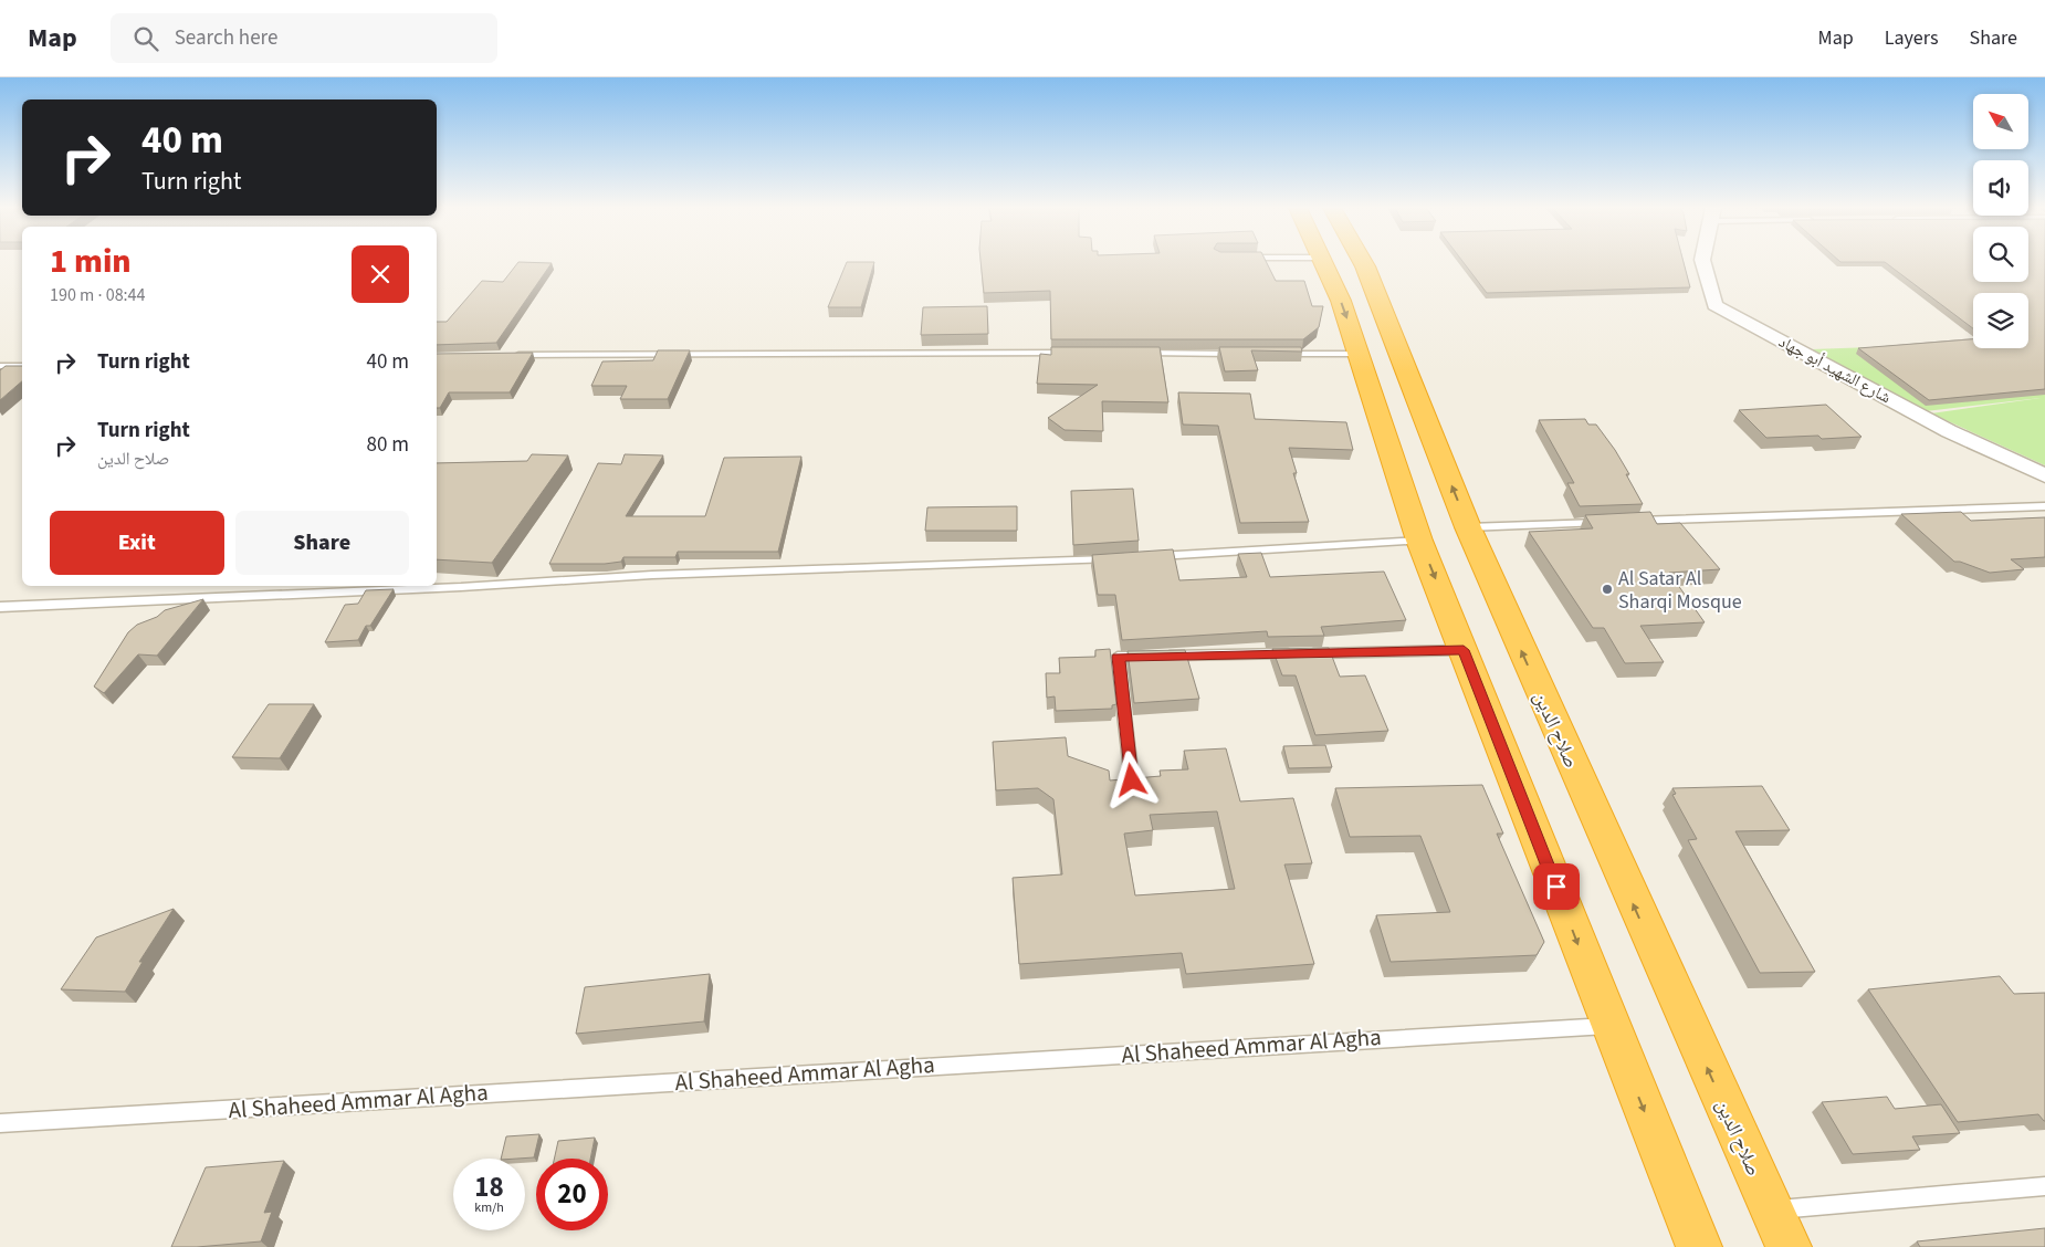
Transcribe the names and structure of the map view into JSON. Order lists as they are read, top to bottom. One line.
{"streets":{"highway":["صلاح الدين"],"street":["شارع الشهيد أبو جهاد"],"lane":["Al Shaheed Ammar Al Agha"]},"places":["Al Satar Al Sharqi Mosque"],"north":"top left","page":{"header":"Map","search":"Search here","nav":["Map","Layers","Share"],"turn":["40 m","Turn right"],"heading":["1 min","190 m · 08:44"],"list":[{"name":"Turn right","value":"40 m"},{"name":"Turn right","note":"صلاح الدين","value":"80 m"}],"buttons":["Exit","Share"],"speed":"18 km/h","limit":"20"}}
